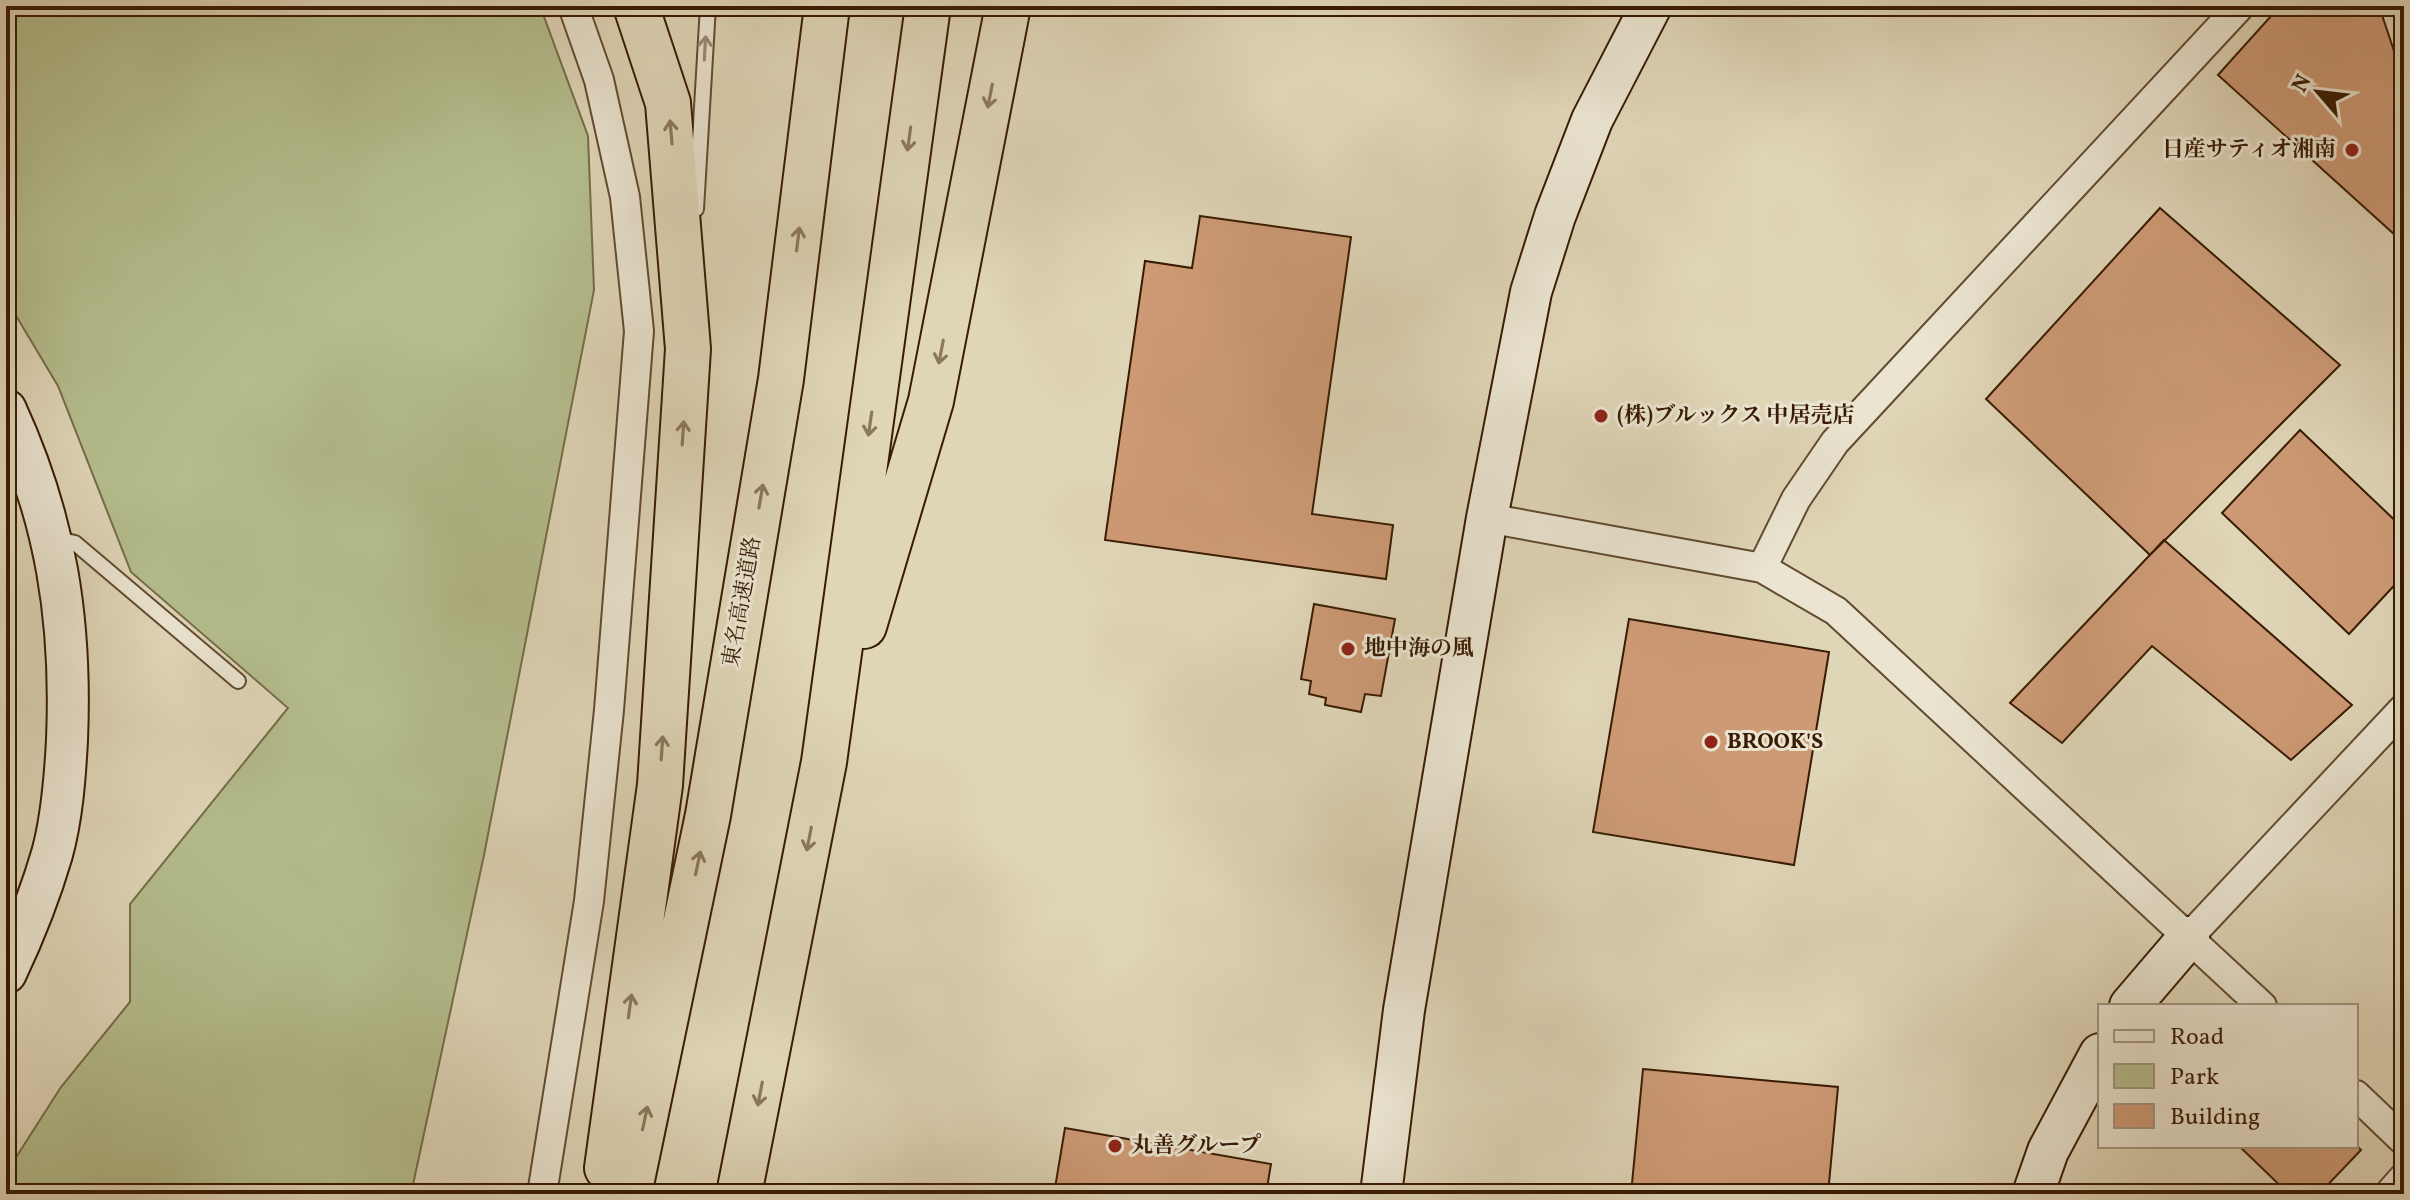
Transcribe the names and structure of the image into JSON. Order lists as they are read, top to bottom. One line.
{"streets":{"highway":["東名高速道路"]},"places":["日産サティオ湘南","(株)ブルックス 中居売店","地中海の風","BROOK'S","丸善グループ"],"legend":["Road","Park","Building"],"north":"top left"}
